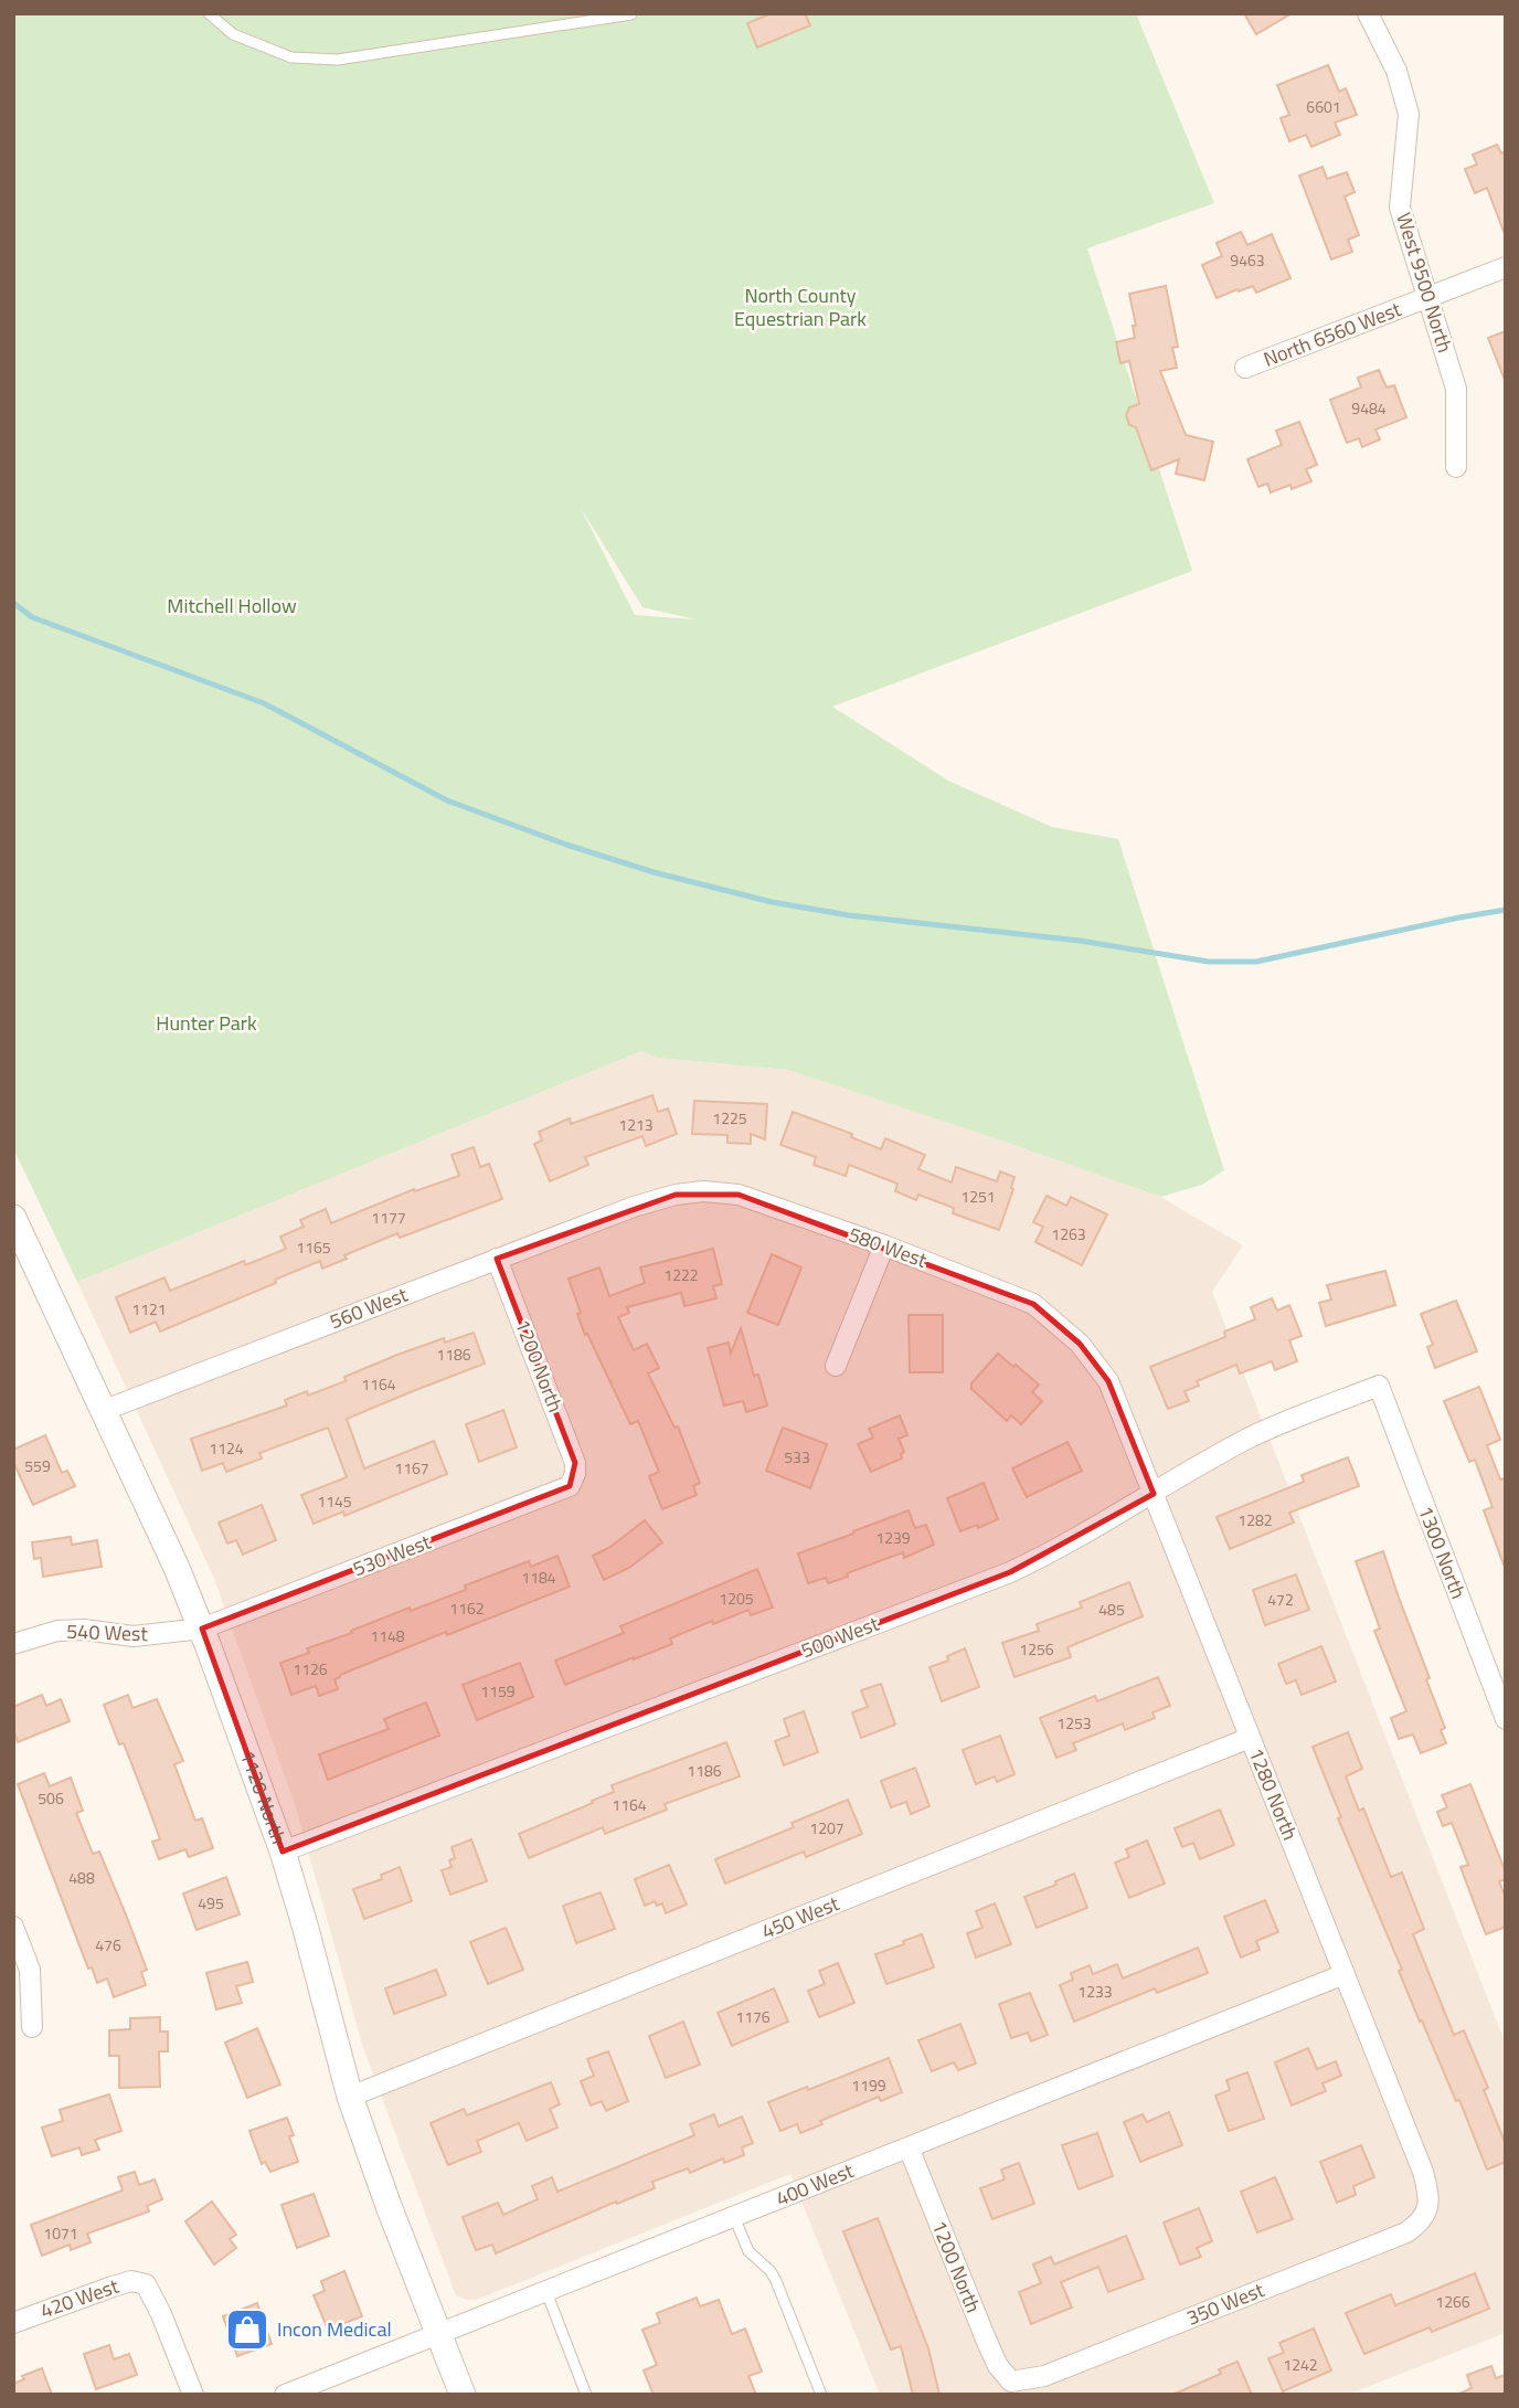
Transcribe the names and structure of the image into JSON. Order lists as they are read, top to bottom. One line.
{"streets":{"street":["West 9500 North","North 6560 West","580 West","560 West","1200 North","1300 North","530 West","540 West","500 West","1280 North","1120 North","450 West","400 West","420 West","350 West"]},"crossings":[["West 9500 North","North 6560 West"],["580 West","560 West"],["580 West","1280 North"],["560 West","1200 North"],["560 West","1120 North"],["1200 North","530 West"],["1200 North","400 West"],["1200 North","350 West"],["1300 North","500 West"],["530 West","540 West"],["530 West","1120 North"],["540 West","1120 North"],["500 West","1280 North"],["500 West","1120 North"],["1280 North","450 West"],["1280 North","400 West"],["1280 North","350 West"],["1120 North","450 West"],["1120 North","400 West"]],"parks":["North County Equestrian Park","Mitchell Hollow","Hunter Park"],"places":{"shop":["Incon Medical"]},"house_numbers":["6601","9463","9484","1225","1213","1251","1177","1263","1165","1222","1121","1186","1164","1124","533","559","1167","1145","1282","1239","1184","1205","472","1162","485","1148","1256","1126","1159","1253","1186","506","1164","1207","488","495","476","1233","1176","1199","1071","1266","1242"]}
